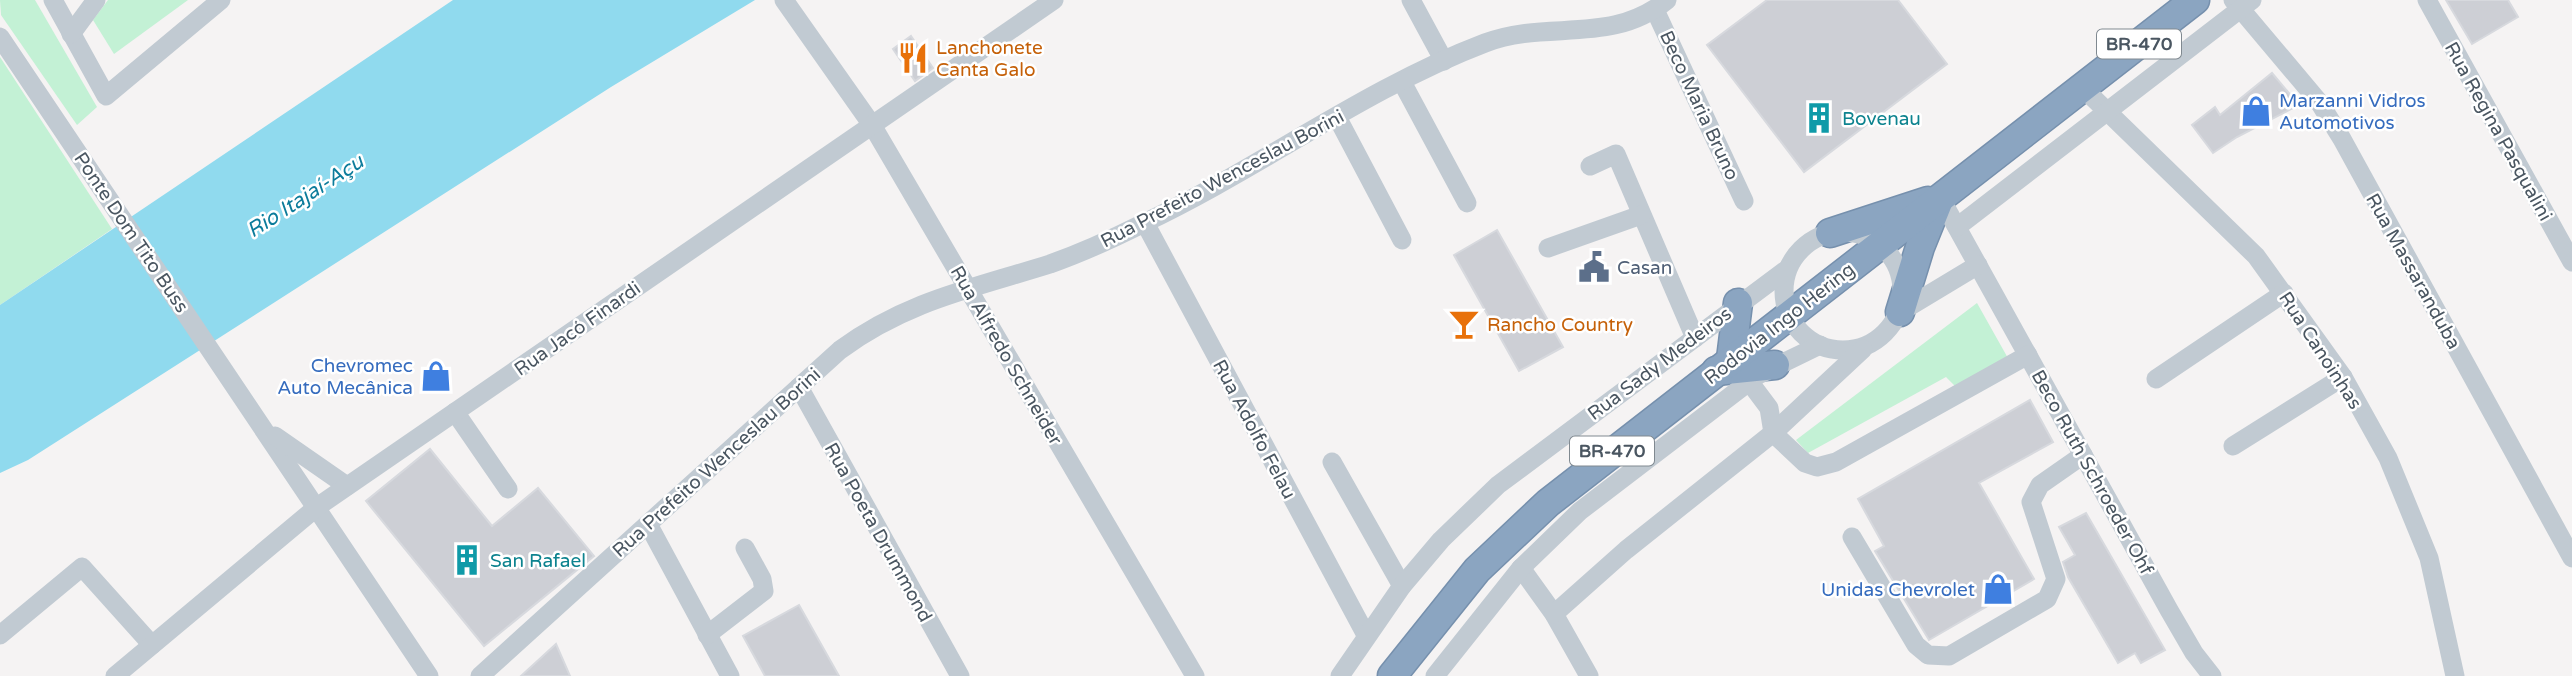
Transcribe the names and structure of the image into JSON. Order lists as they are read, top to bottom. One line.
{"streets":{"highway":["BR-470","Rodovia Ingo Hering"],"street":["Beco Maria Bruno","Rua Regina Pasqualini","Rua Prefeito Wenceslau Borini","Ponte Dom Tito Buss","Rua Massaranduba","Rua Jacó Finardi","Rua Canoinhas","Rua Alfredo Schneider","Rua Sady Medeiros","Rua Adolfo Felau","Beco Ruth Schroeder Ohf","Rua Poeta Drummond"]},"crossings":[["Beco Maria Bruno","Rua Prefeito Wenceslau Borini"],["Rua Prefeito Wenceslau Borini","Rua Alfredo Schneider"],["Rua Prefeito Wenceslau Borini","Rua Adolfo Felau"],["Rua Prefeito Wenceslau Borini","Rua Poeta Drummond"],["Ponte Dom Tito Buss","Rua Jacó Finardi"],["Rodovia Ingo Hering","Rua Canoinhas"],["Rodovia Ingo Hering","Beco Ruth Schroeder Ohf"],["Rua Jacó Finardi","Rua Alfredo Schneider"],["Rua Sady Medeiros","Rua Adolfo Felau"]],"water":["Rio Itajaí-Açu"],"places":{"restaurant":["Lanchonete Canta Galo"],"shop":["Marzanni Vidros Automotivos","Chevromec Auto Mecânica","Unidas Chevrolet"],"building":["Bovenau","San Rafael"],"public building":["Casan"],"bar":["Rancho Country"]}}
